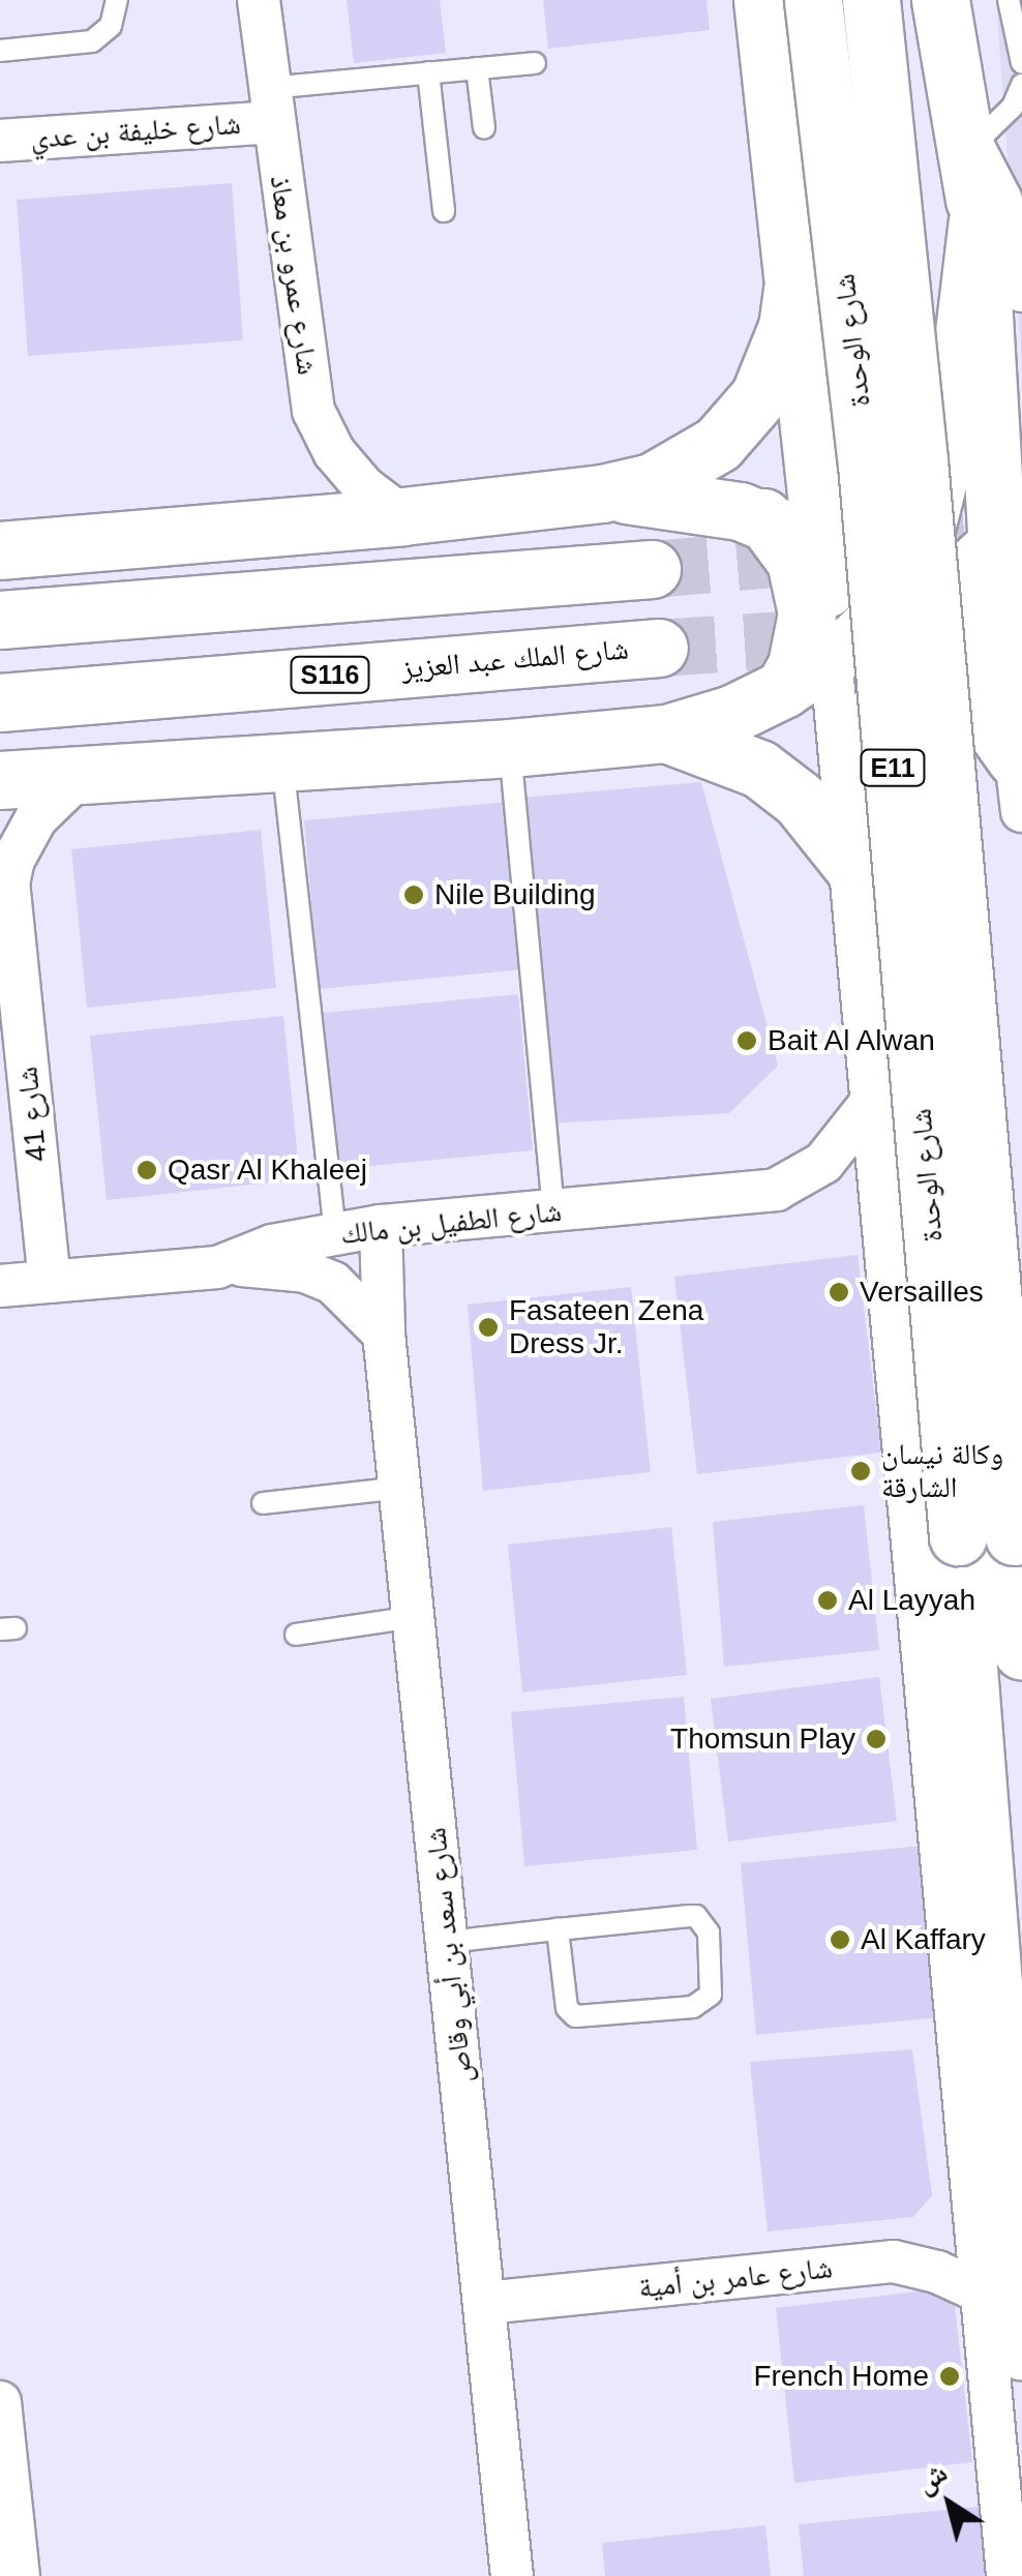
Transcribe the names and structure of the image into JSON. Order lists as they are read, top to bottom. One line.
{"streets":{"main road":["شارع الوحدة","شارع الملك عبد العزيز","S116","E11"],"street":["شارع خليفة بن عدي","شارع عمرو بن معاذ","شارع 41","شارع الطفيل بن مالك","شارع سعد بن أبي وقاص","شارع عامر بن أمية"]},"crossings":[["شارع خليفة بن عدي","شارع عمرو بن معاذ"],["شارع 41","شارع الطفيل بن مالك"],["شارع الطفيل بن مالك","شارع سعد بن أبي وقاص"],["شارع سعد بن أبي وقاص","شارع عامر بن أمية"]],"places":["Nile Building","Bait Al Alwan","Qasr Al Khaleej","Versailles","Fasateen Zena Dress Jr.","وكالة نيسان الشارقة","Al Layyah","Thomsun Play","Al Kaffary","French Home"],"north":"top left"}
